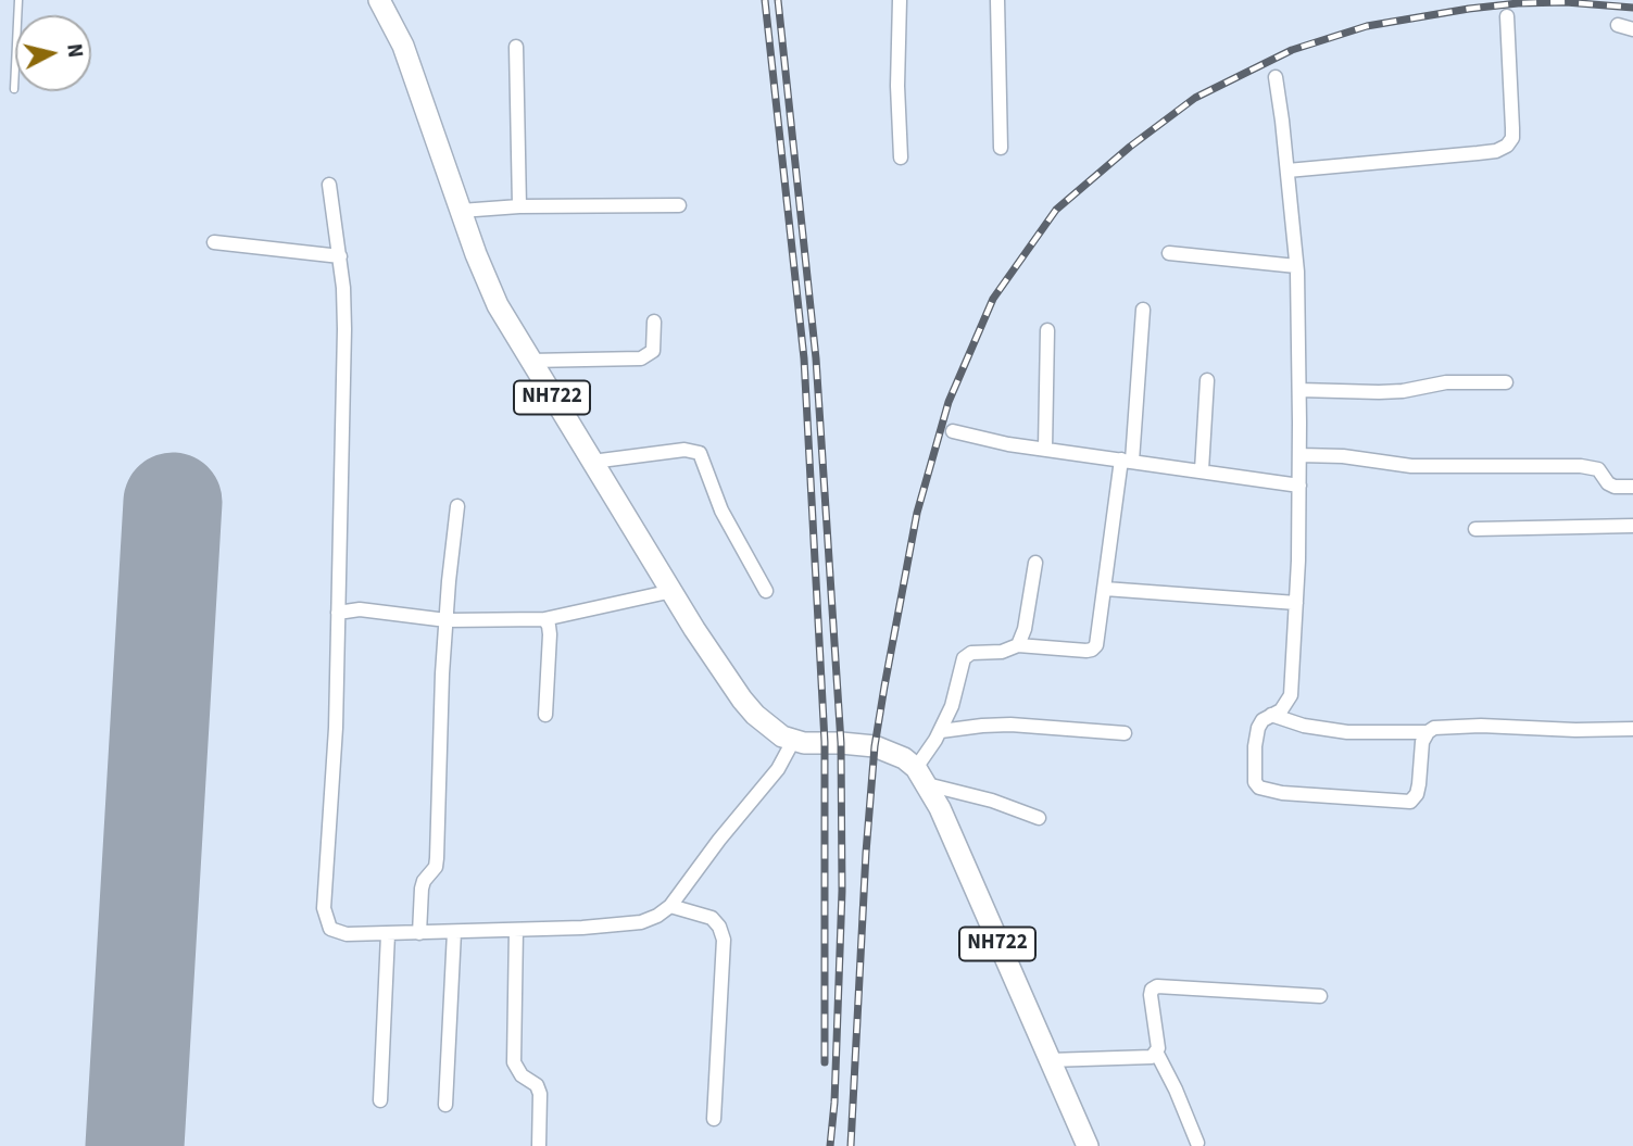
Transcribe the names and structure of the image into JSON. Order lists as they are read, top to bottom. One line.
{"streets":{"highway":["NH722"]},"north":"right"}
